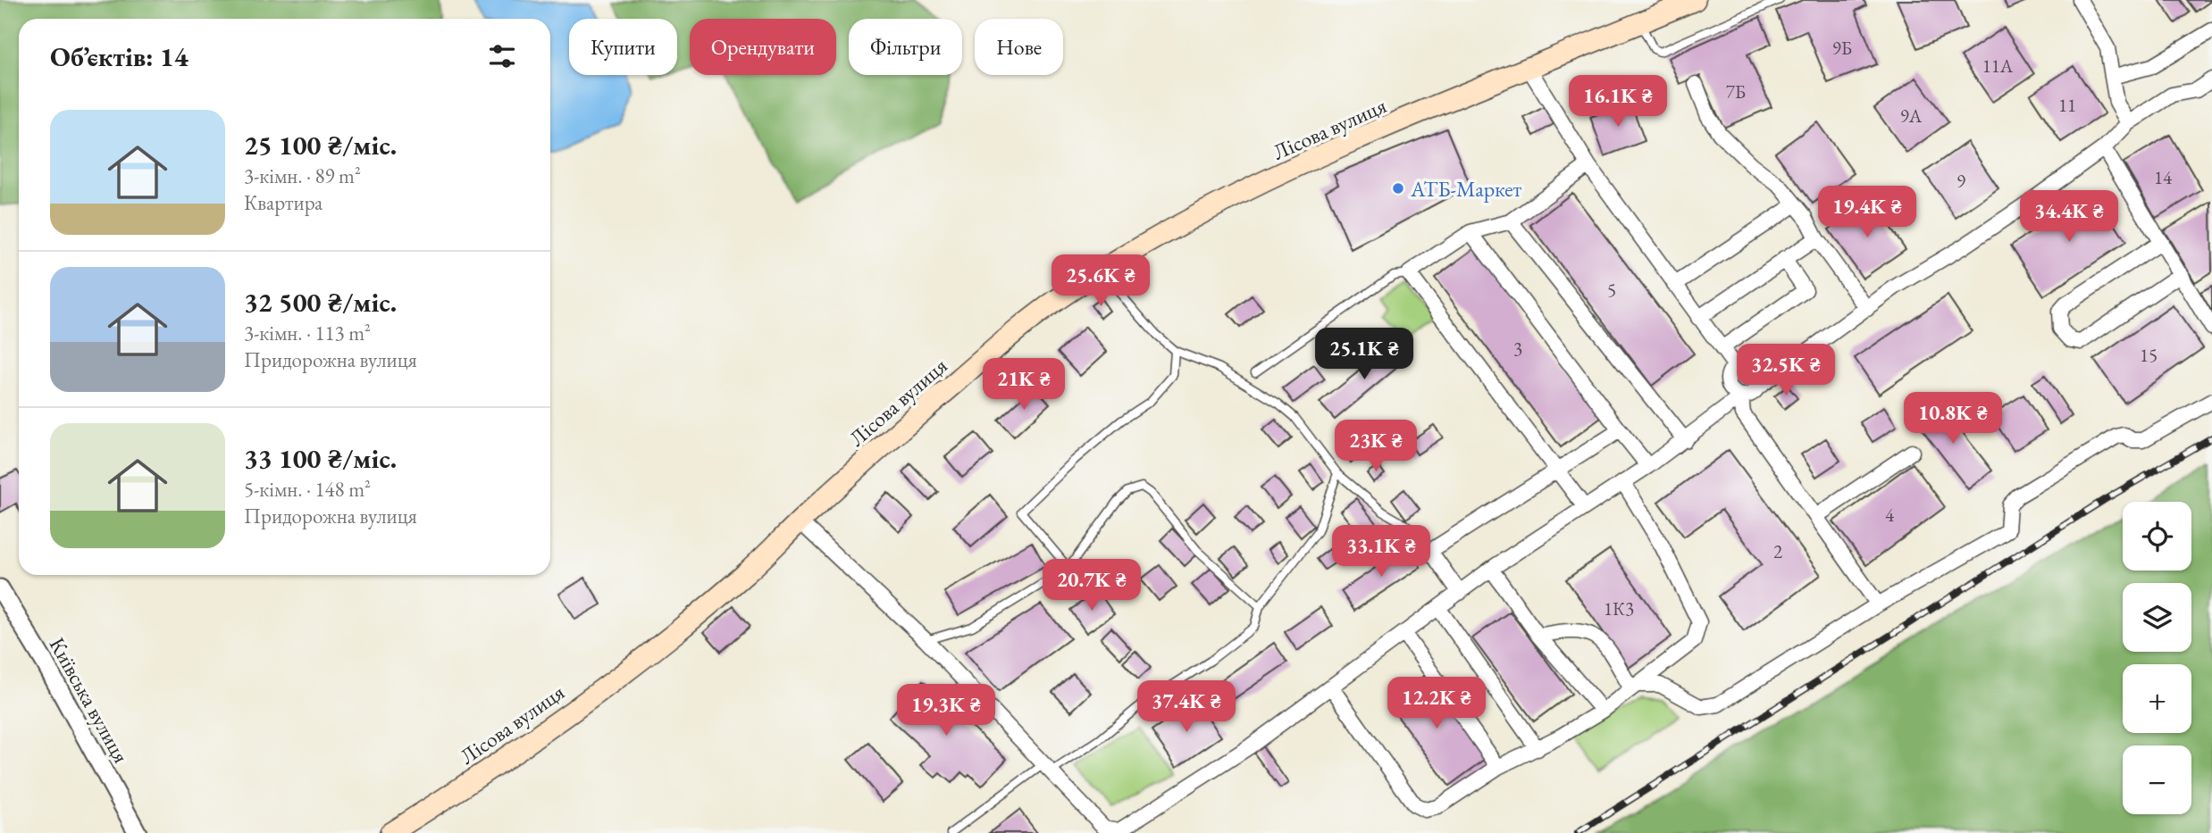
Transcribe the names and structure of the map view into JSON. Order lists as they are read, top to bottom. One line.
{"streets":{"main road":["Лісова вулиця"],"street":["Київська вулиця"]},"places":["АТБ-Маркет"],"house_numbers":["9Б","11А","7Б","11","9А","14","9","5","3","15","4","2","1К3"],"page":{"chip":["Купити","Орендувати","Фільтри","Нове"],"heading":"Об’єктів: 14","price":["16.1K ₴","19.4K ₴","34.4K ₴","25.6K ₴","25.1K ₴","32.5K ₴","21K ₴","10.8K ₴","23K ₴","33.1K ₴","20.7K ₴","12.2K ₴","37.4K ₴","19.3K ₴"],"list":[{"name":"25 100 ₴/міс.","note":"3-кімн. · 89 m² · Квартира"},{"name":"32 500 ₴/міс.","note":"3-кімн. · 113 m² · Придорожна вулиця"},{"name":"33 100 ₴/міс.","note":"5-кімн. · 148 m² · Придорожна вулиця"}],"map_buttons":["+","−"]}}
